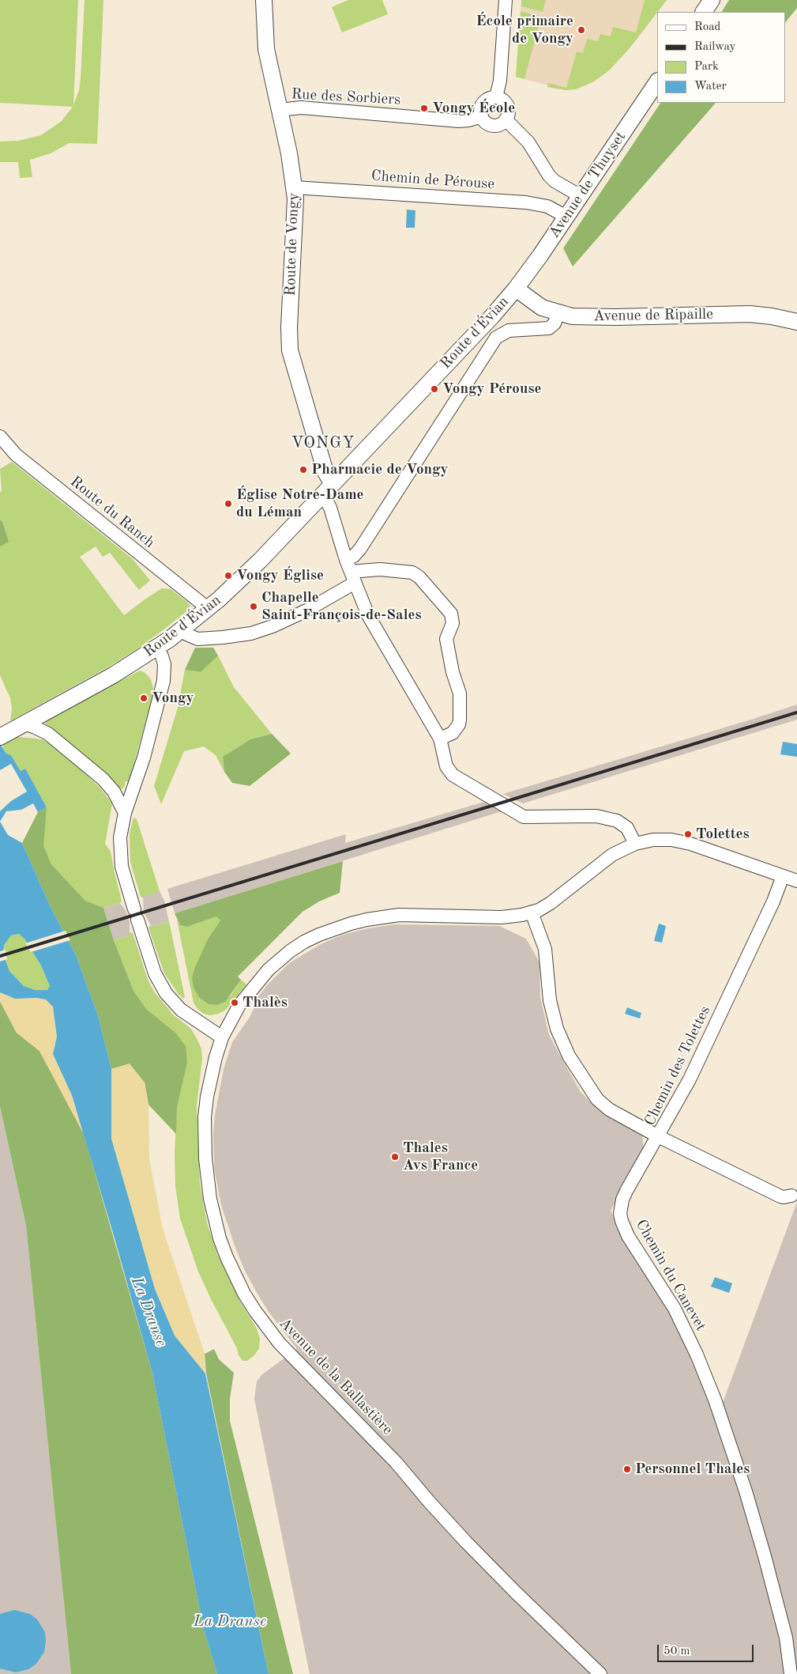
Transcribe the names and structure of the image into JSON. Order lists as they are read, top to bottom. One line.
{"streets":{"street":["Rue des Sorbiers","Chemin de Pérouse","Avenue de Thuyset","Route de Vongy","Avenue de Ripaille","Route d'Évian","Route du Ranch","Chemin des Tolettes","Chemin du Canevet","Avenue de la Ballastière"]},"crossings":[["Rue des Sorbiers","Route de Vongy"],["Chemin de Pérouse","Avenue de Thuyset"],["Chemin de Pérouse","Route de Vongy"],["Avenue de Thuyset","Avenue de Ripaille"],["Avenue de Thuyset","Route d'Évian"],["Route de Vongy","Route d'Évian"],["Avenue de Ripaille","Route d'Évian"],["Route d'Évian","Route du Ranch"],["Chemin des Tolettes","Chemin du Canevet"],["Chemin des Tolettes","Avenue de la Ballastière"]],"districts":["VONGY"],"water":["La Dranse"],"places":["École primaire de Vongy","Vongy École","Vongy Pérouse","Pharmacie de Vongy","Église Notre-Dame du Léman","Vongy Église","Chapelle Saint-François-de-Sales","Vongy","Tolettes","Thalès","Thales Avs France","Personnel Thales"],"legend":["Road","Railway","Park","Water"],"scale_bar":"50 m"}
